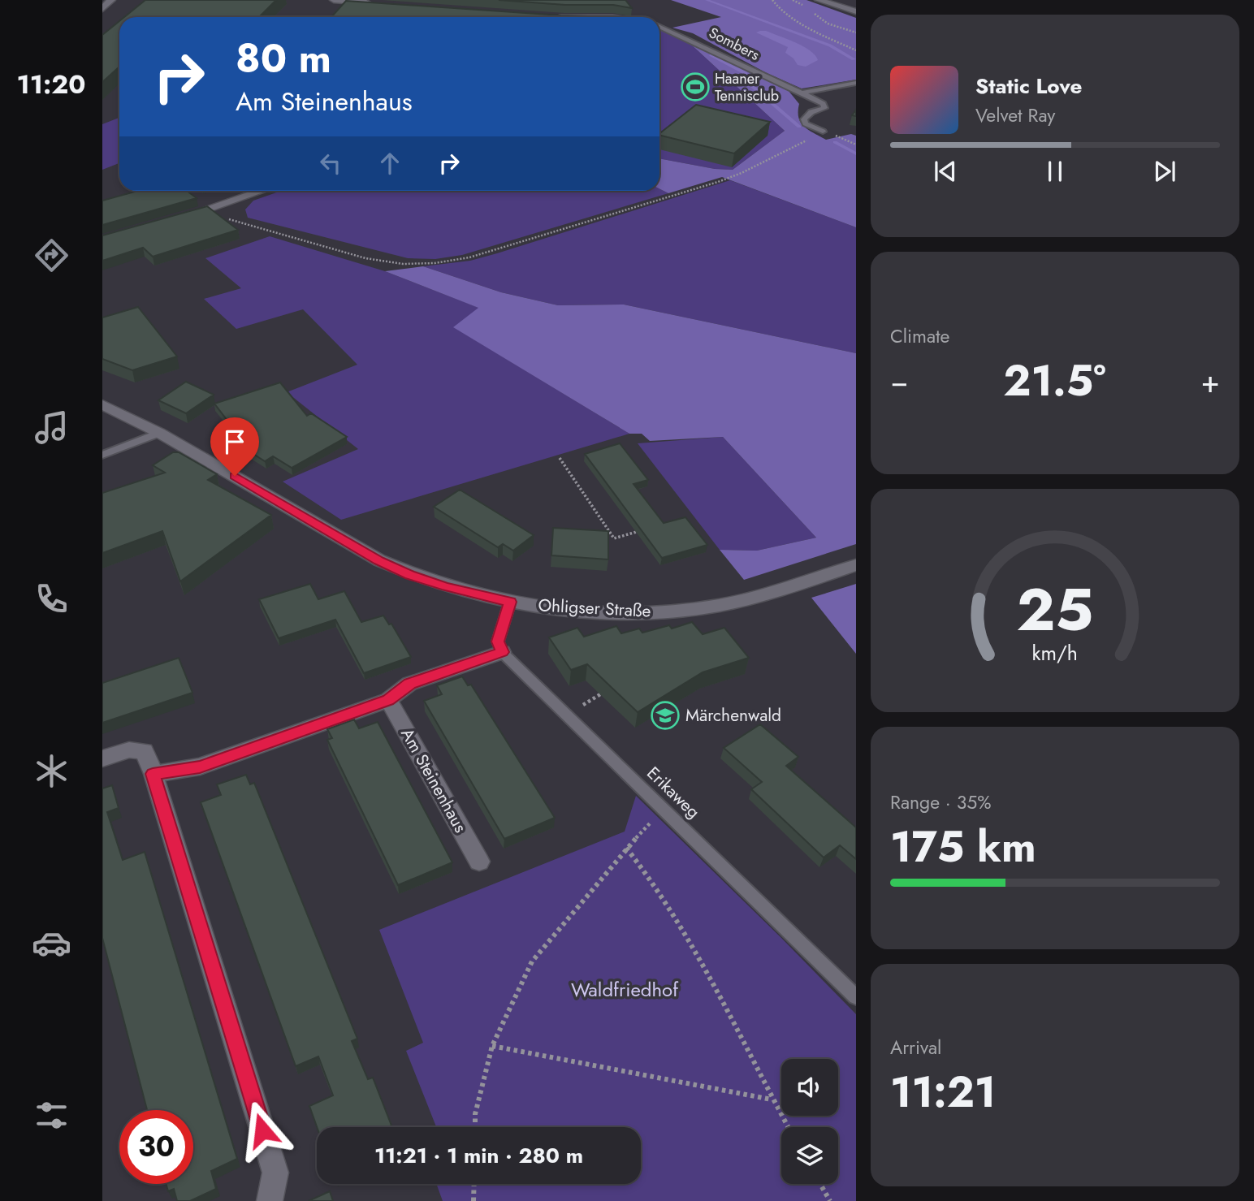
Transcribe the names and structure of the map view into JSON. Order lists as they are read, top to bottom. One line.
{"streets":{"street":["Ohligser Straße","Am Steinenhaus"],"lane":["Sombers","Erikaweg"]},"parks":["Waldfriedhof"],"places":{"sports":["Haaner Tennisclub"],"school or university":["Märchenwald"]},"page":{"tabs":"11:20","turn":["80 m","Am Steinenhaus"],"song":["Static Love","Velvet Ray"],"tile":["Climate",["Range · 35%","175 km"],["Arrival","11:21"]],"heat":["−","21.5°","+"],"limit":"30","trip":"11:21 · 1 min · 280 m","gauge":["25","km/h"]}}
